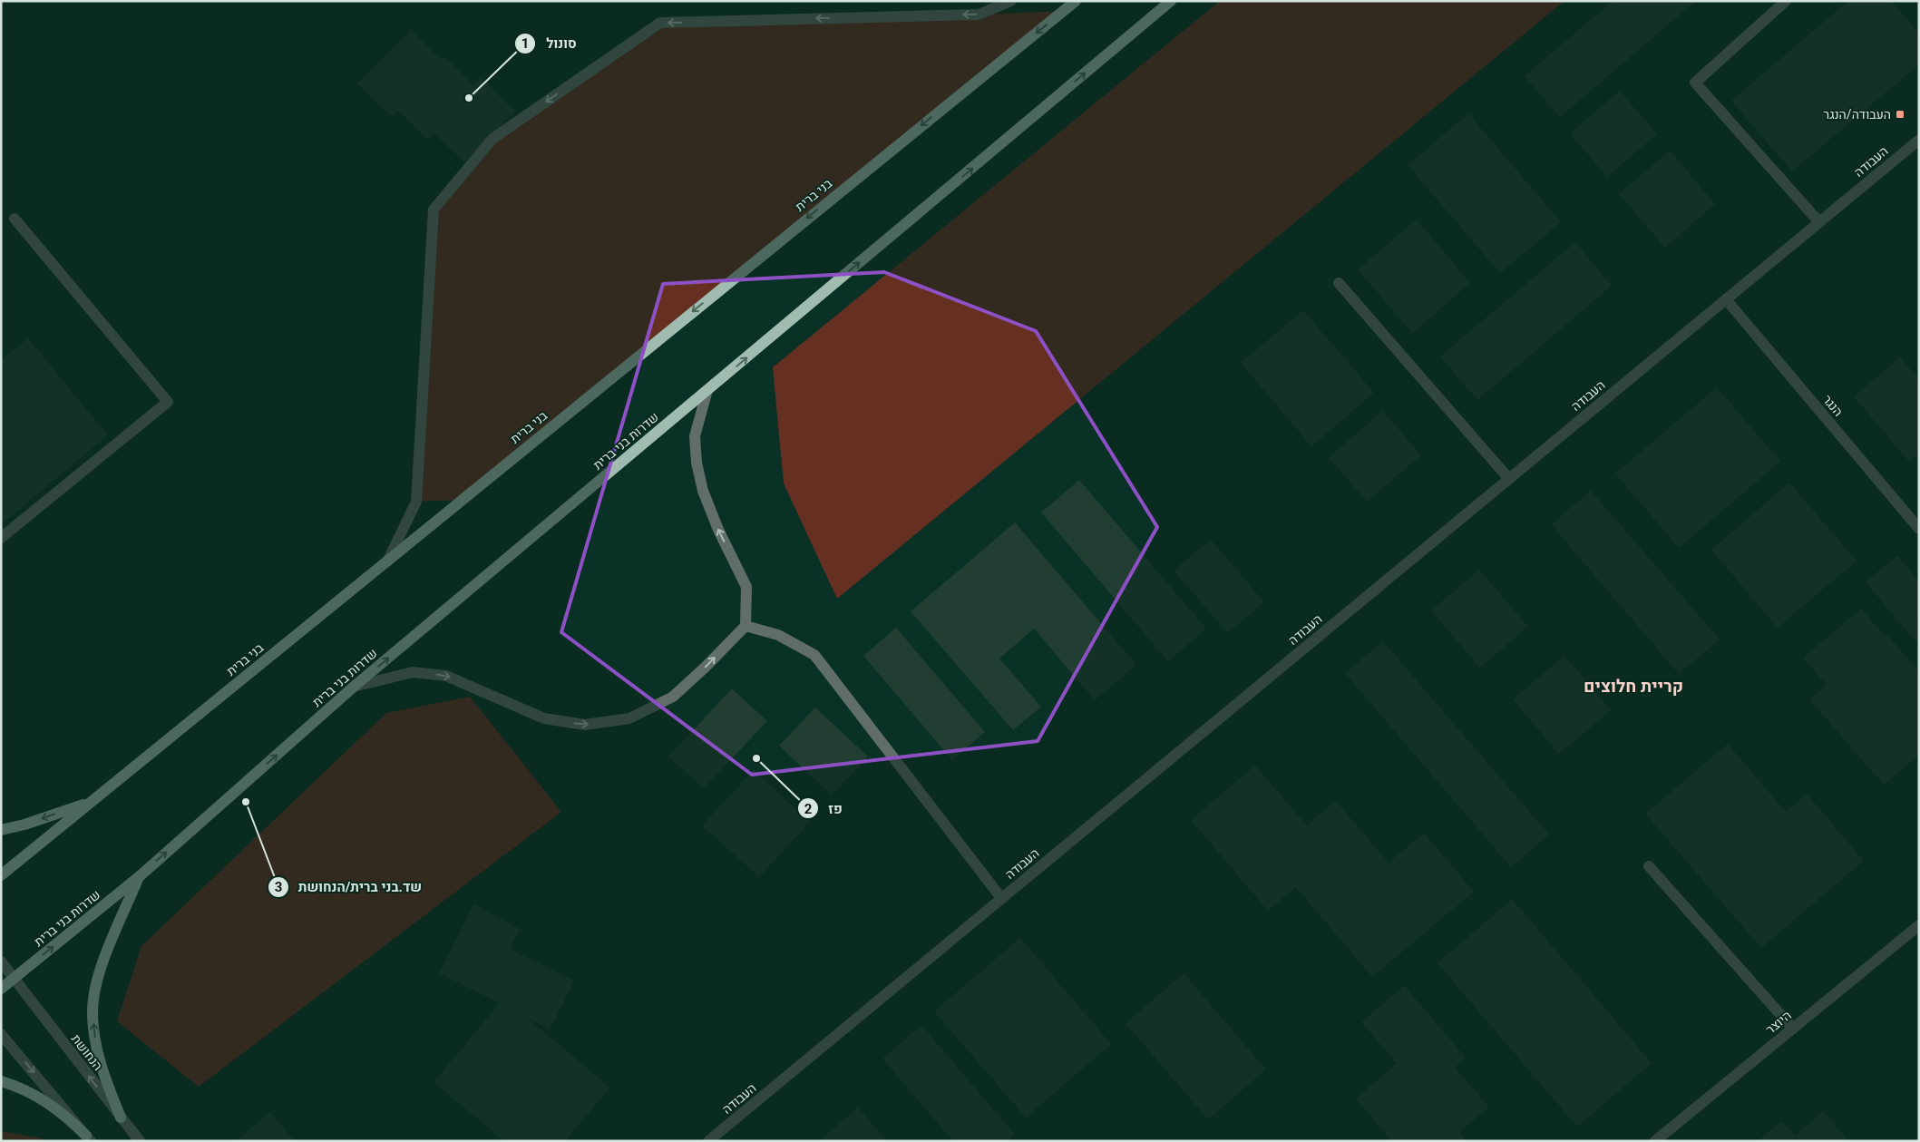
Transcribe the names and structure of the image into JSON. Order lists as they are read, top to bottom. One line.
{"streets":{"main road":["בני ברית","שדרות בני ברית"],"street":["העבודה","הנגר","היוצר","הנחושת"]},"crossings":[["העבודה","הנגר"],["שדרות בני ברית","הנחושת"]],"one_way":["שדרות בני ברית"],"districts":["קריית חלוצים"],"places":{"other":["סונול","פז","שד.בני ברית/הנחושת"],"transit":["העבודה/הנגר"]}}
